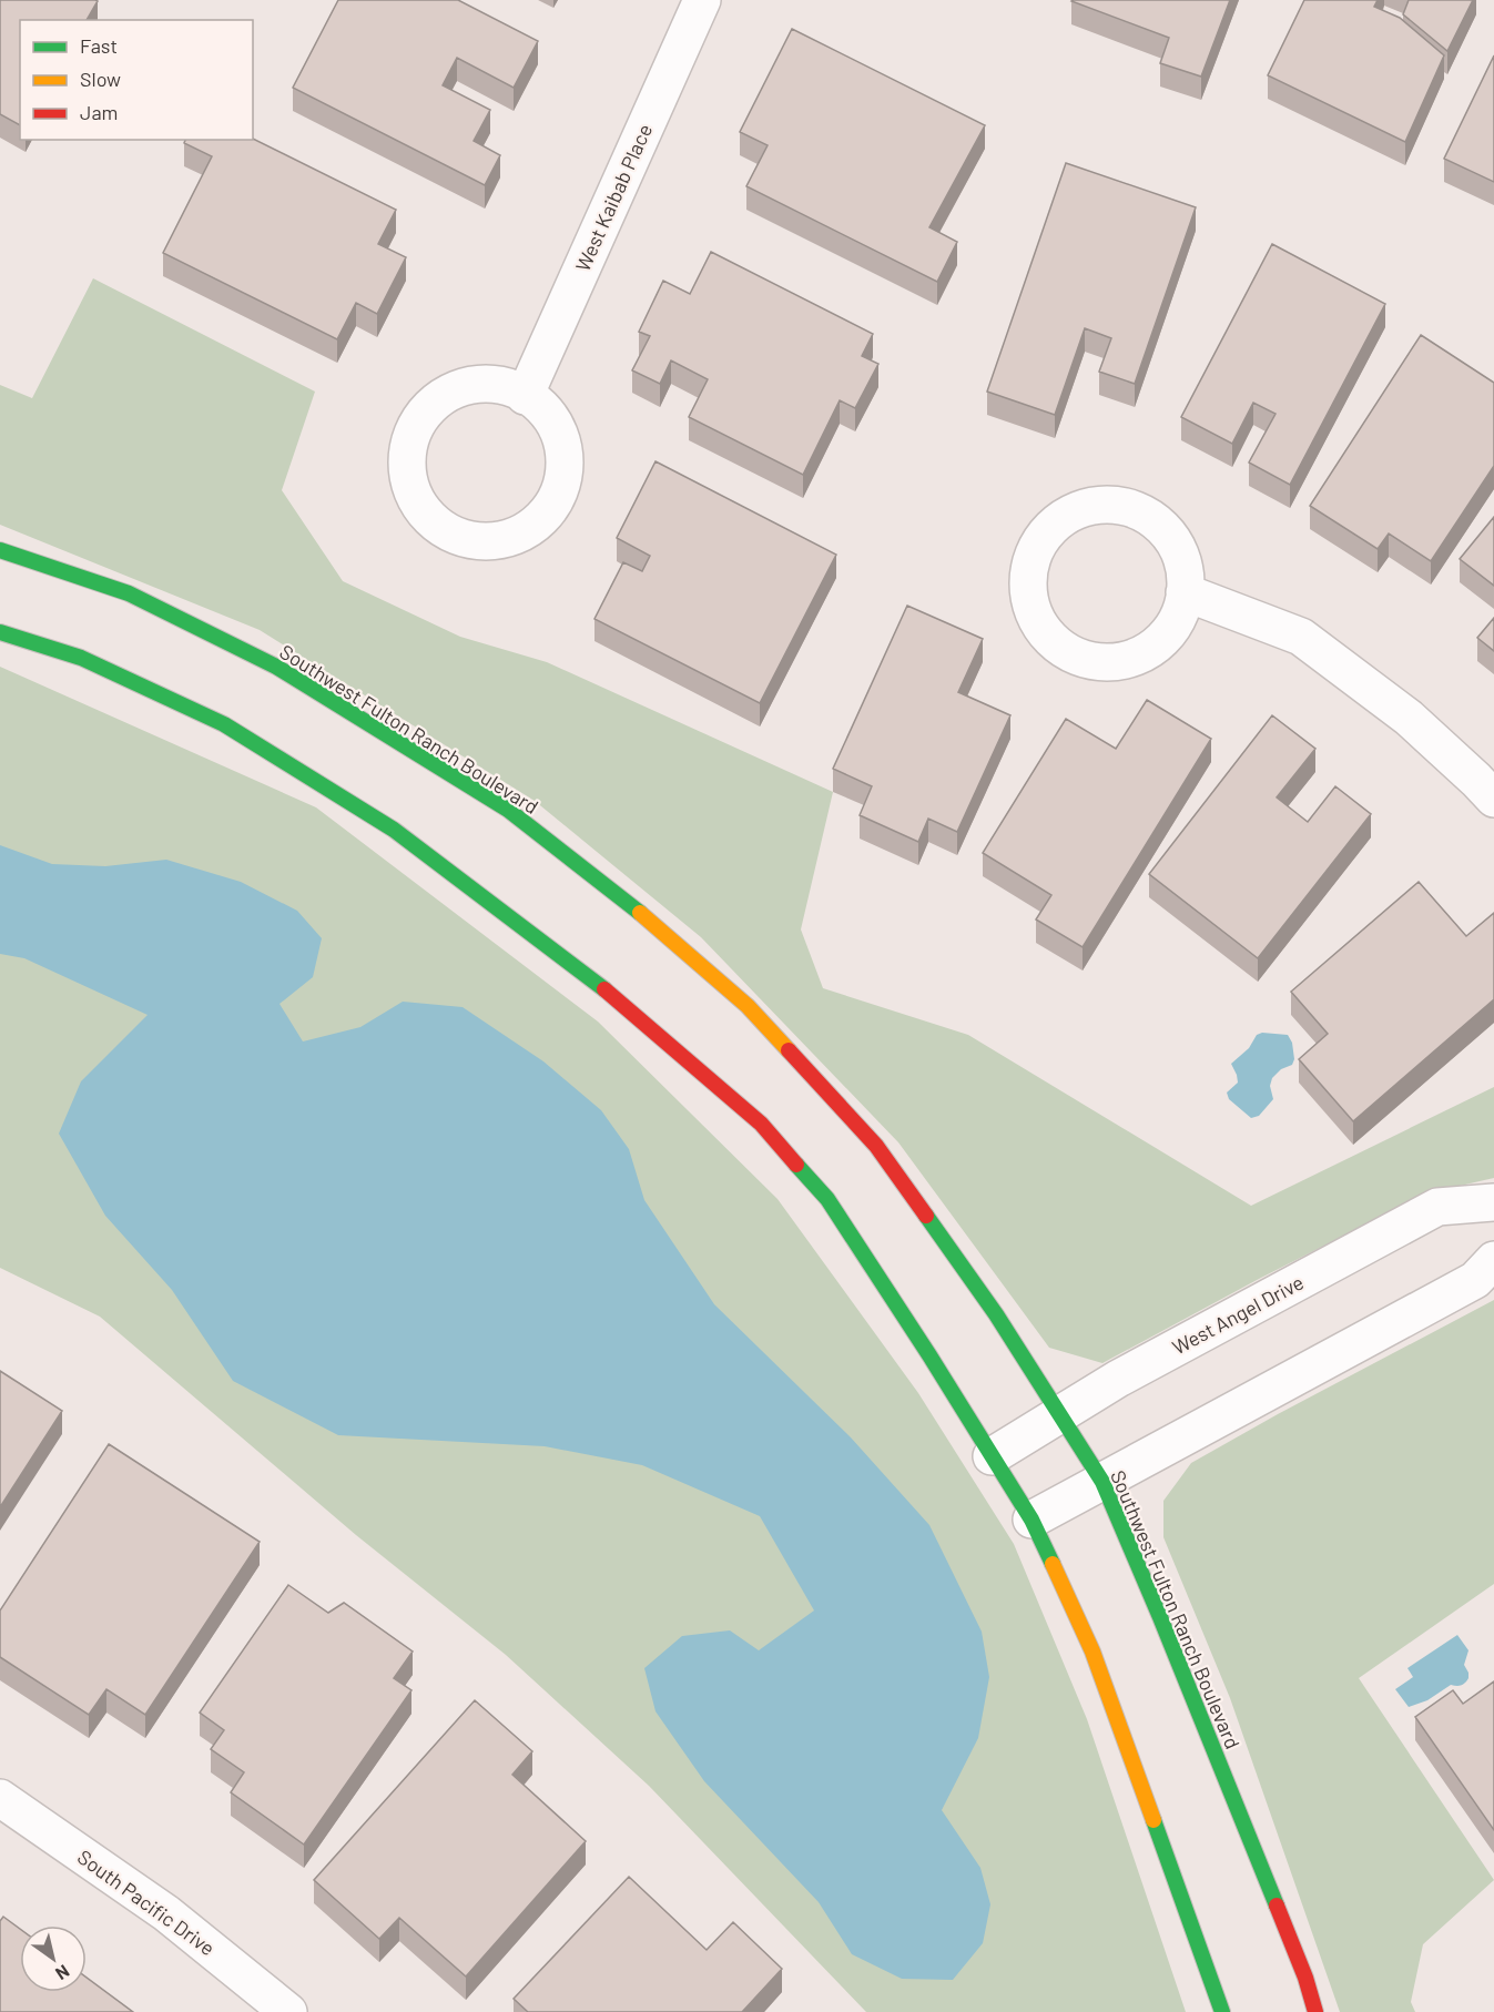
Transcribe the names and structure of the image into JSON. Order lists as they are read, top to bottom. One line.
{"streets":{"street":["West Kaibab Place","Southwest Fulton Ranch Boulevard","West Angel Drive","South Pacific Drive"]},"crossings":[["Southwest Fulton Ranch Boulevard","West Angel Drive"]],"legend":["Fast","Slow","Jam"],"north":"bottom right"}
